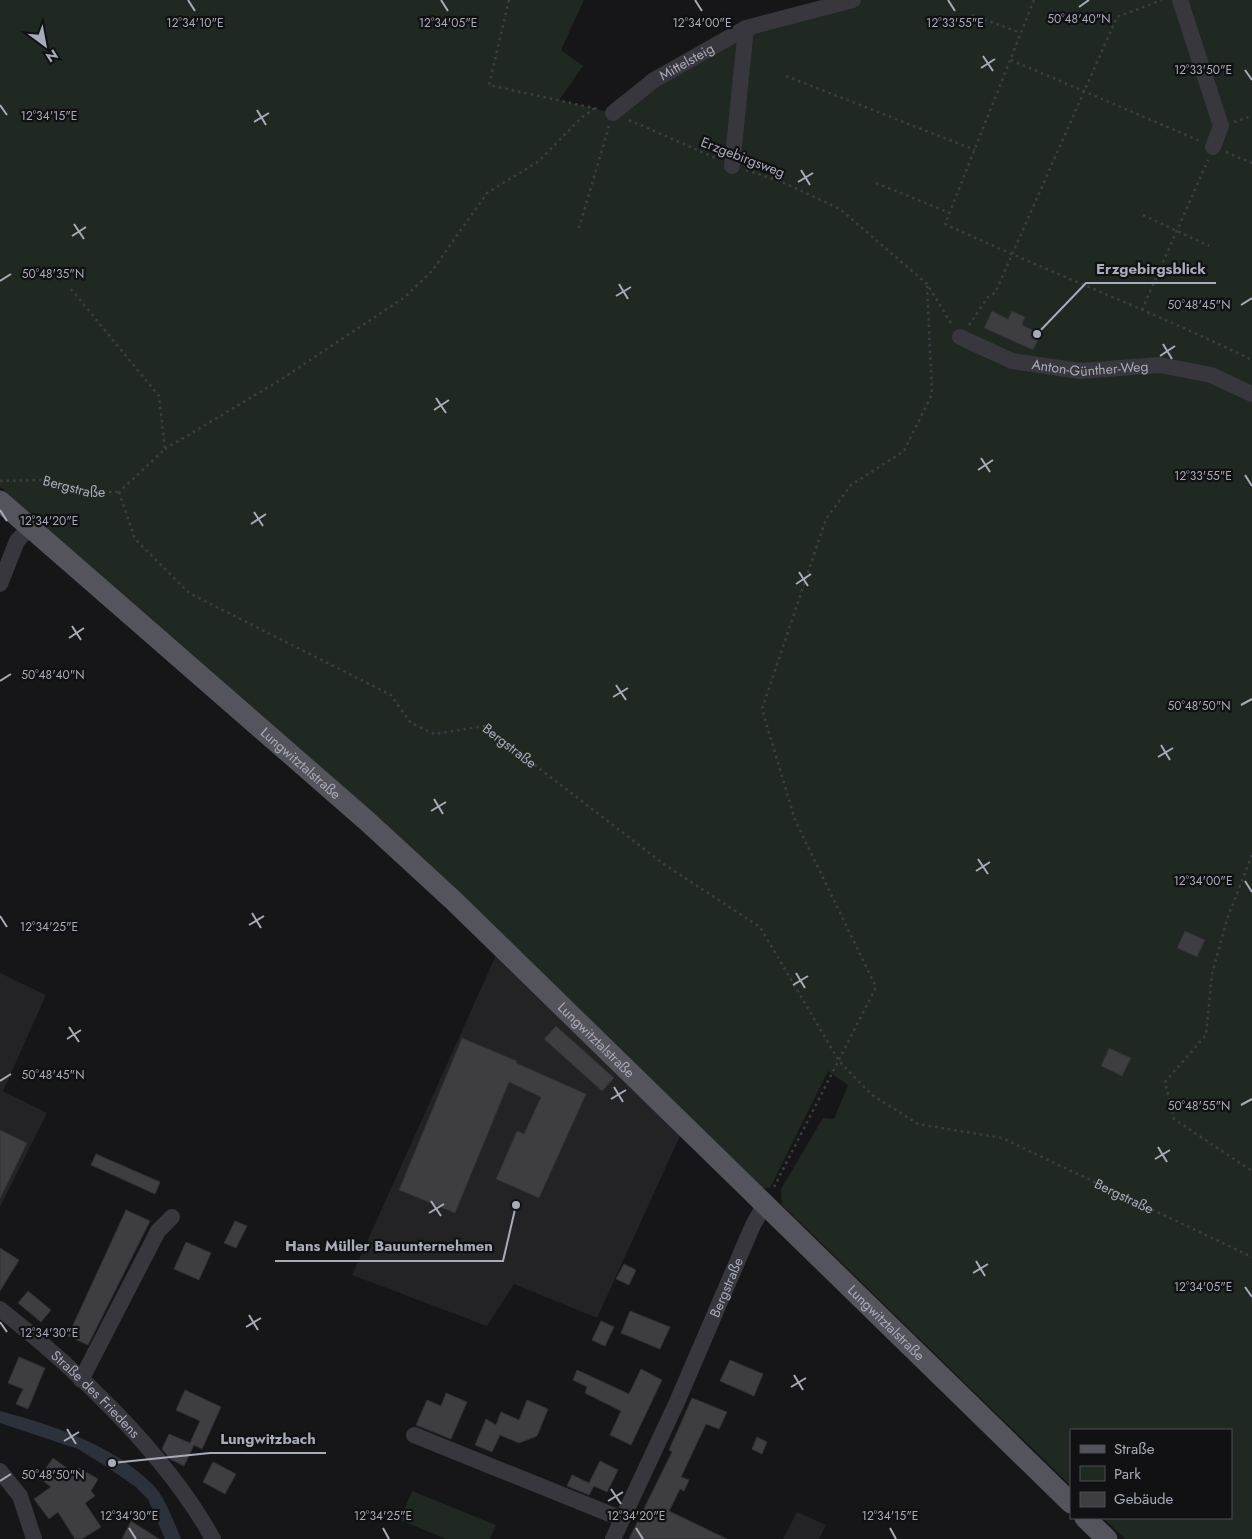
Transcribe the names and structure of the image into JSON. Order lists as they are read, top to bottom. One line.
{"streets":{"main road":["Lungwitztalstraße"],"street":["Mittelsteig","Anton-Günther-Weg","Bergstraße","Straße des Friedens"],"path":["Erzgebirgsweg"]},"crossings":[["Mittelsteig","Erzgebirgsweg"],["Erzgebirgsweg","Anton-Günther-Weg"],["Bergstraße","Lungwitztalstraße"]],"places":["Erzgebirgsblick","Hans Müller Bauunternehmen","Lungwitzbach"],"legend":["Straße","Park","Gebäude"],"north":"bottom right","coordinates":["50°48'40\"N","12°34'10\"E","12°34'05\"E","12°34'00\"E","12°33'55\"E","12°33'50\"E","12°34'15\"E","50°48'35\"N","50°48'45\"N","12°34'20\"E","50°48'50\"N","12°34'25\"E","50°48'55\"N","12°34'30\"E"]}
